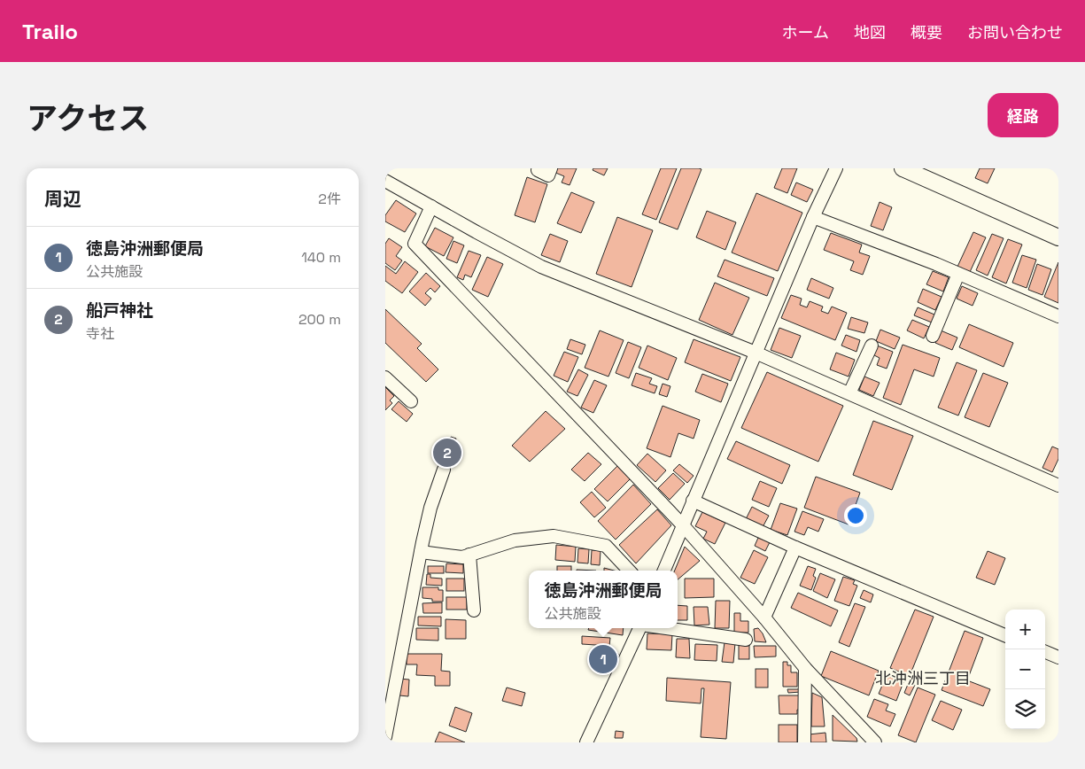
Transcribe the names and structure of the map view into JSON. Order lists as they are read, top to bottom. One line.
{"districts":["北沖洲三丁目"],"page":{"header":"Trailo","nav":["ホーム","地図","概要","お問い合わせ"],"title":"アクセス","buttons":"経路","heading":["周辺","2件"],"list":[{"mark":"1","name":"徳島沖洲郵便局","note":"公共施設","value":"140 m"},{"mark":"2","name":"船戸神社","note":"寺社","value":"200 m"}],"pins":["2","1"],"popup":["徳島沖洲郵便局","公共施設"],"map_buttons":["+","−"]}}
